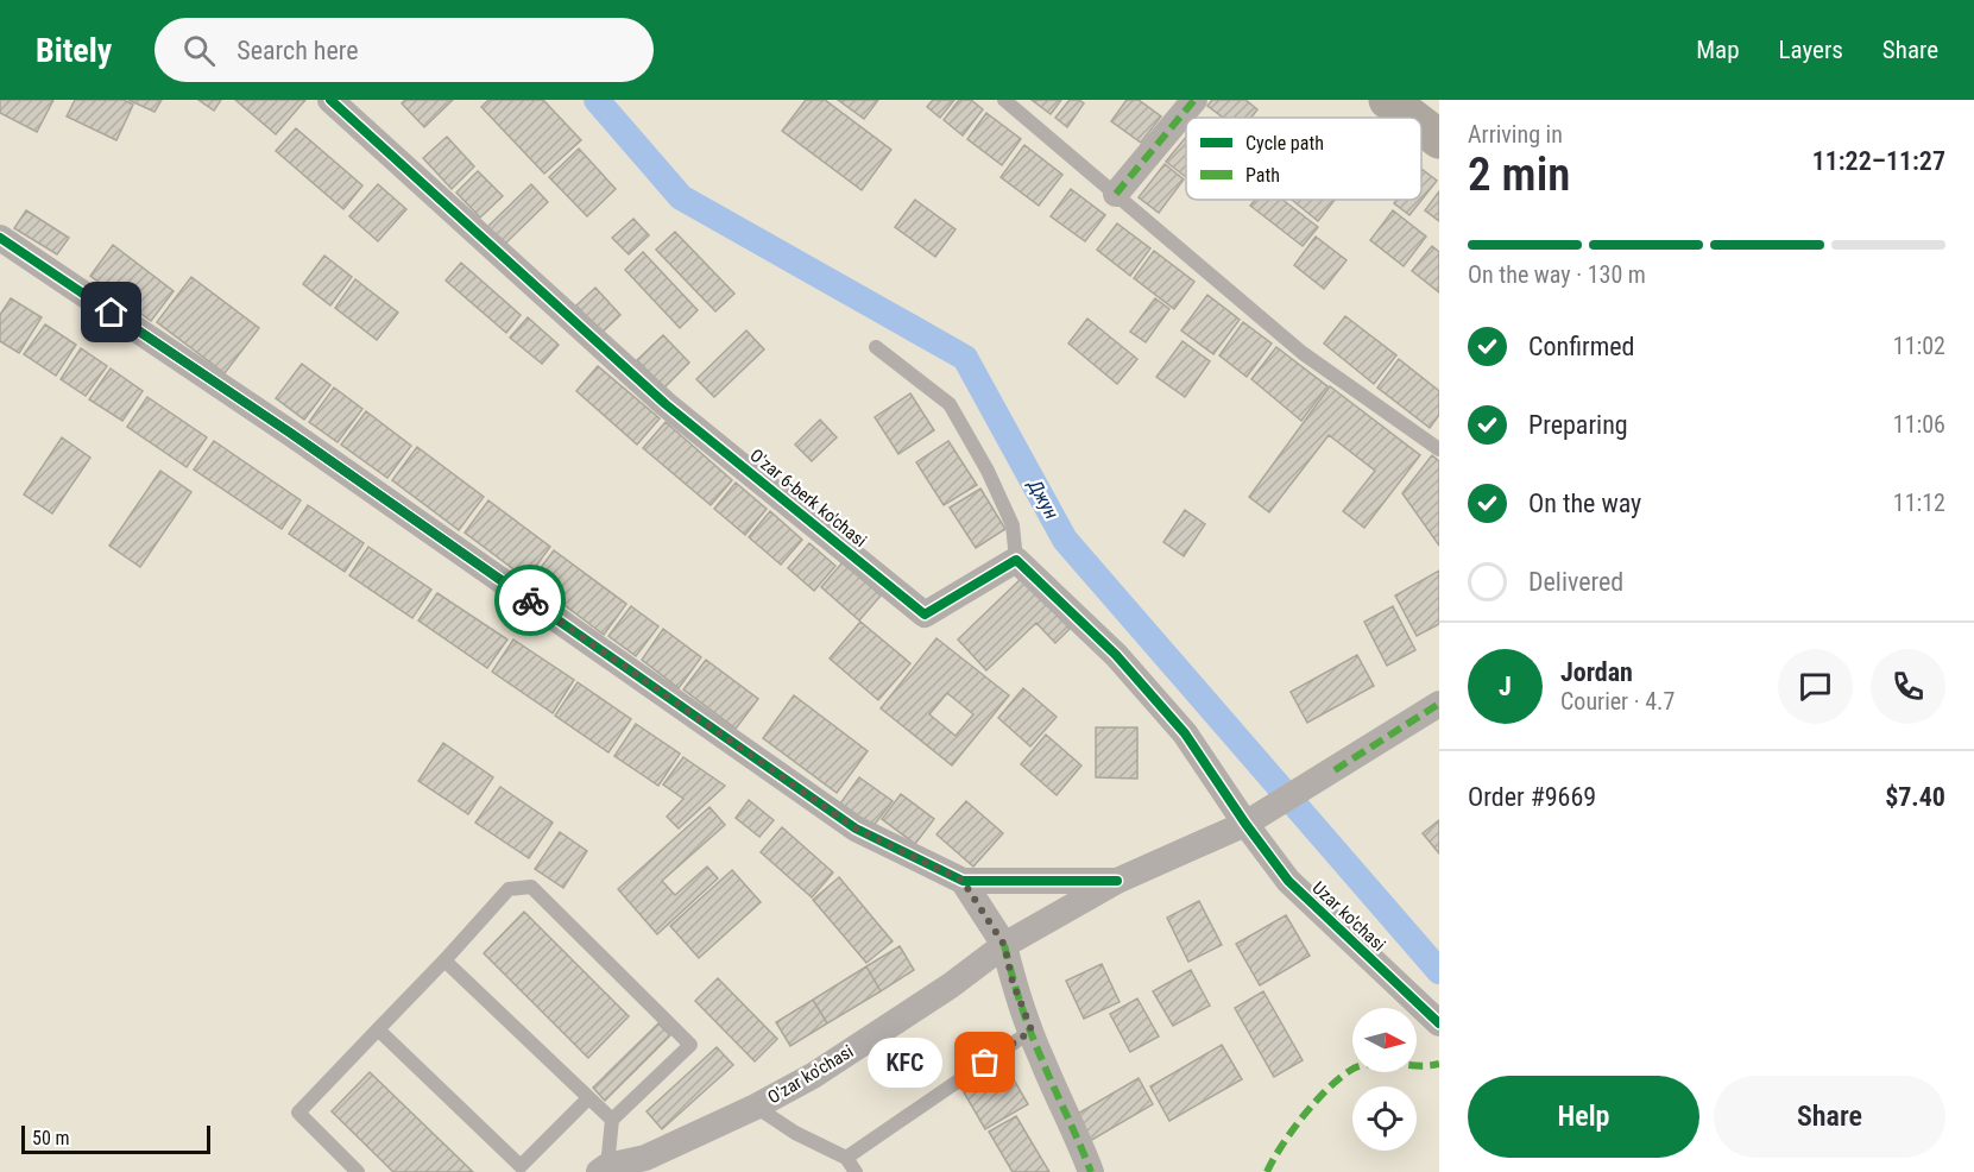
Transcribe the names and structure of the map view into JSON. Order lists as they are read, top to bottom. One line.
{"streets":{"street":["O'zar 6-berk ko'chasi","Uzar ko'chasi","O'zar ko'chasi"]},"water":["Джун"],"places":["KFC"],"legend":["Cycle path","Path"],"scale_bar":"50 m","north":"right","page":{"header":"Bitely","search":"Search here","nav":["Map","Layers","Share"],"heading":["2 min","Arriving in","11:22–11:27"],"panel":["Jordan","Courier · 4.7","Order #9669","$7.40"],"bar":"On the way · 130 m","list":[["Confirmed","11:02"],["Preparing","11:06"],["On the way","11:12"],"Delivered"],"round":"J","bubble":"KFC","buttons":["Help","Share"],"scale":"50 m"}}
